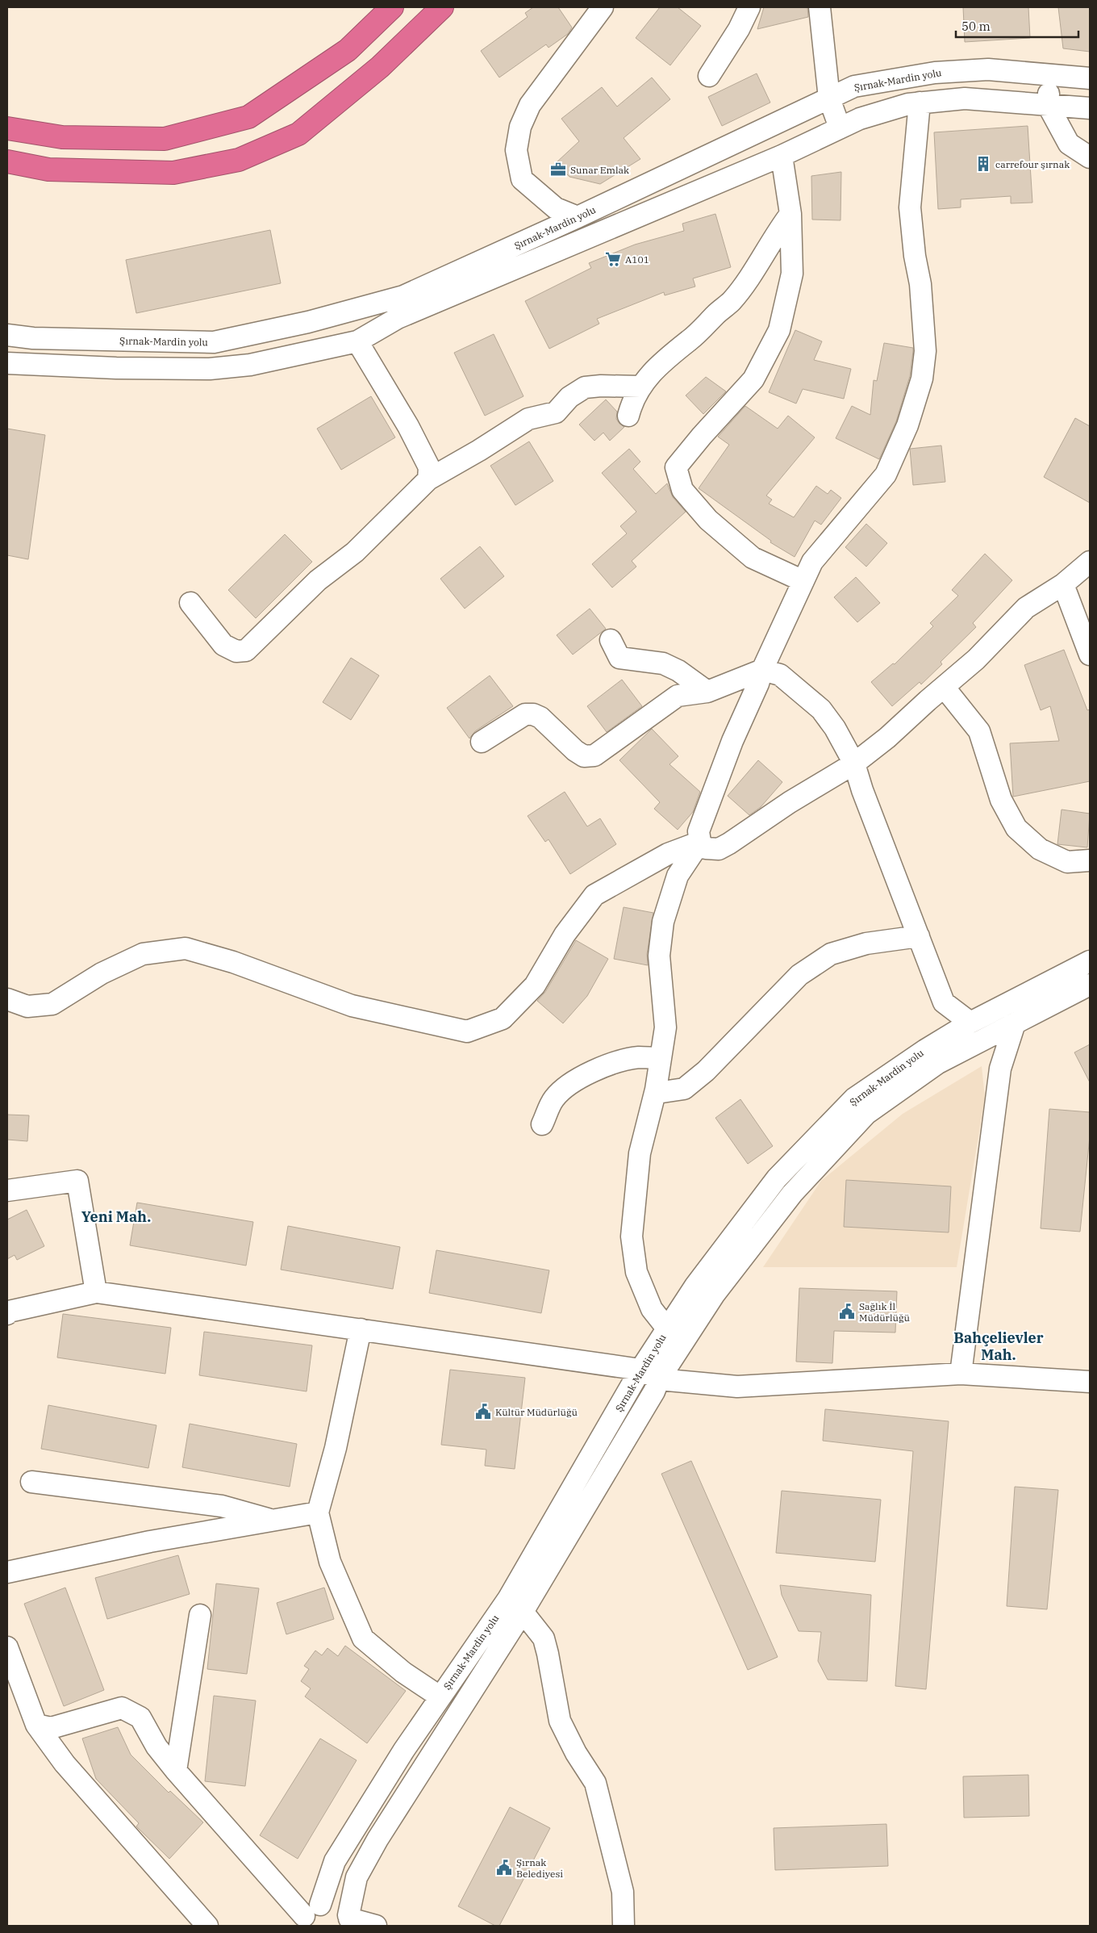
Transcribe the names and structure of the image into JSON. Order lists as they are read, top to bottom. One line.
{"streets":{"street":["Şırnak-Mardin yolu"]},"districts":["Yeni Mah.","Bahçelievler Mah."],"places":{"building":["carrefour şırnak"],"office":["Sunar Emlak"],"supermarket":["A101"],"public building":["Sağlık İl Müdürlüğü","Kültür Müdürlüğü","Şırnak Belediyesi"]},"scale_bar":"50 m"}
